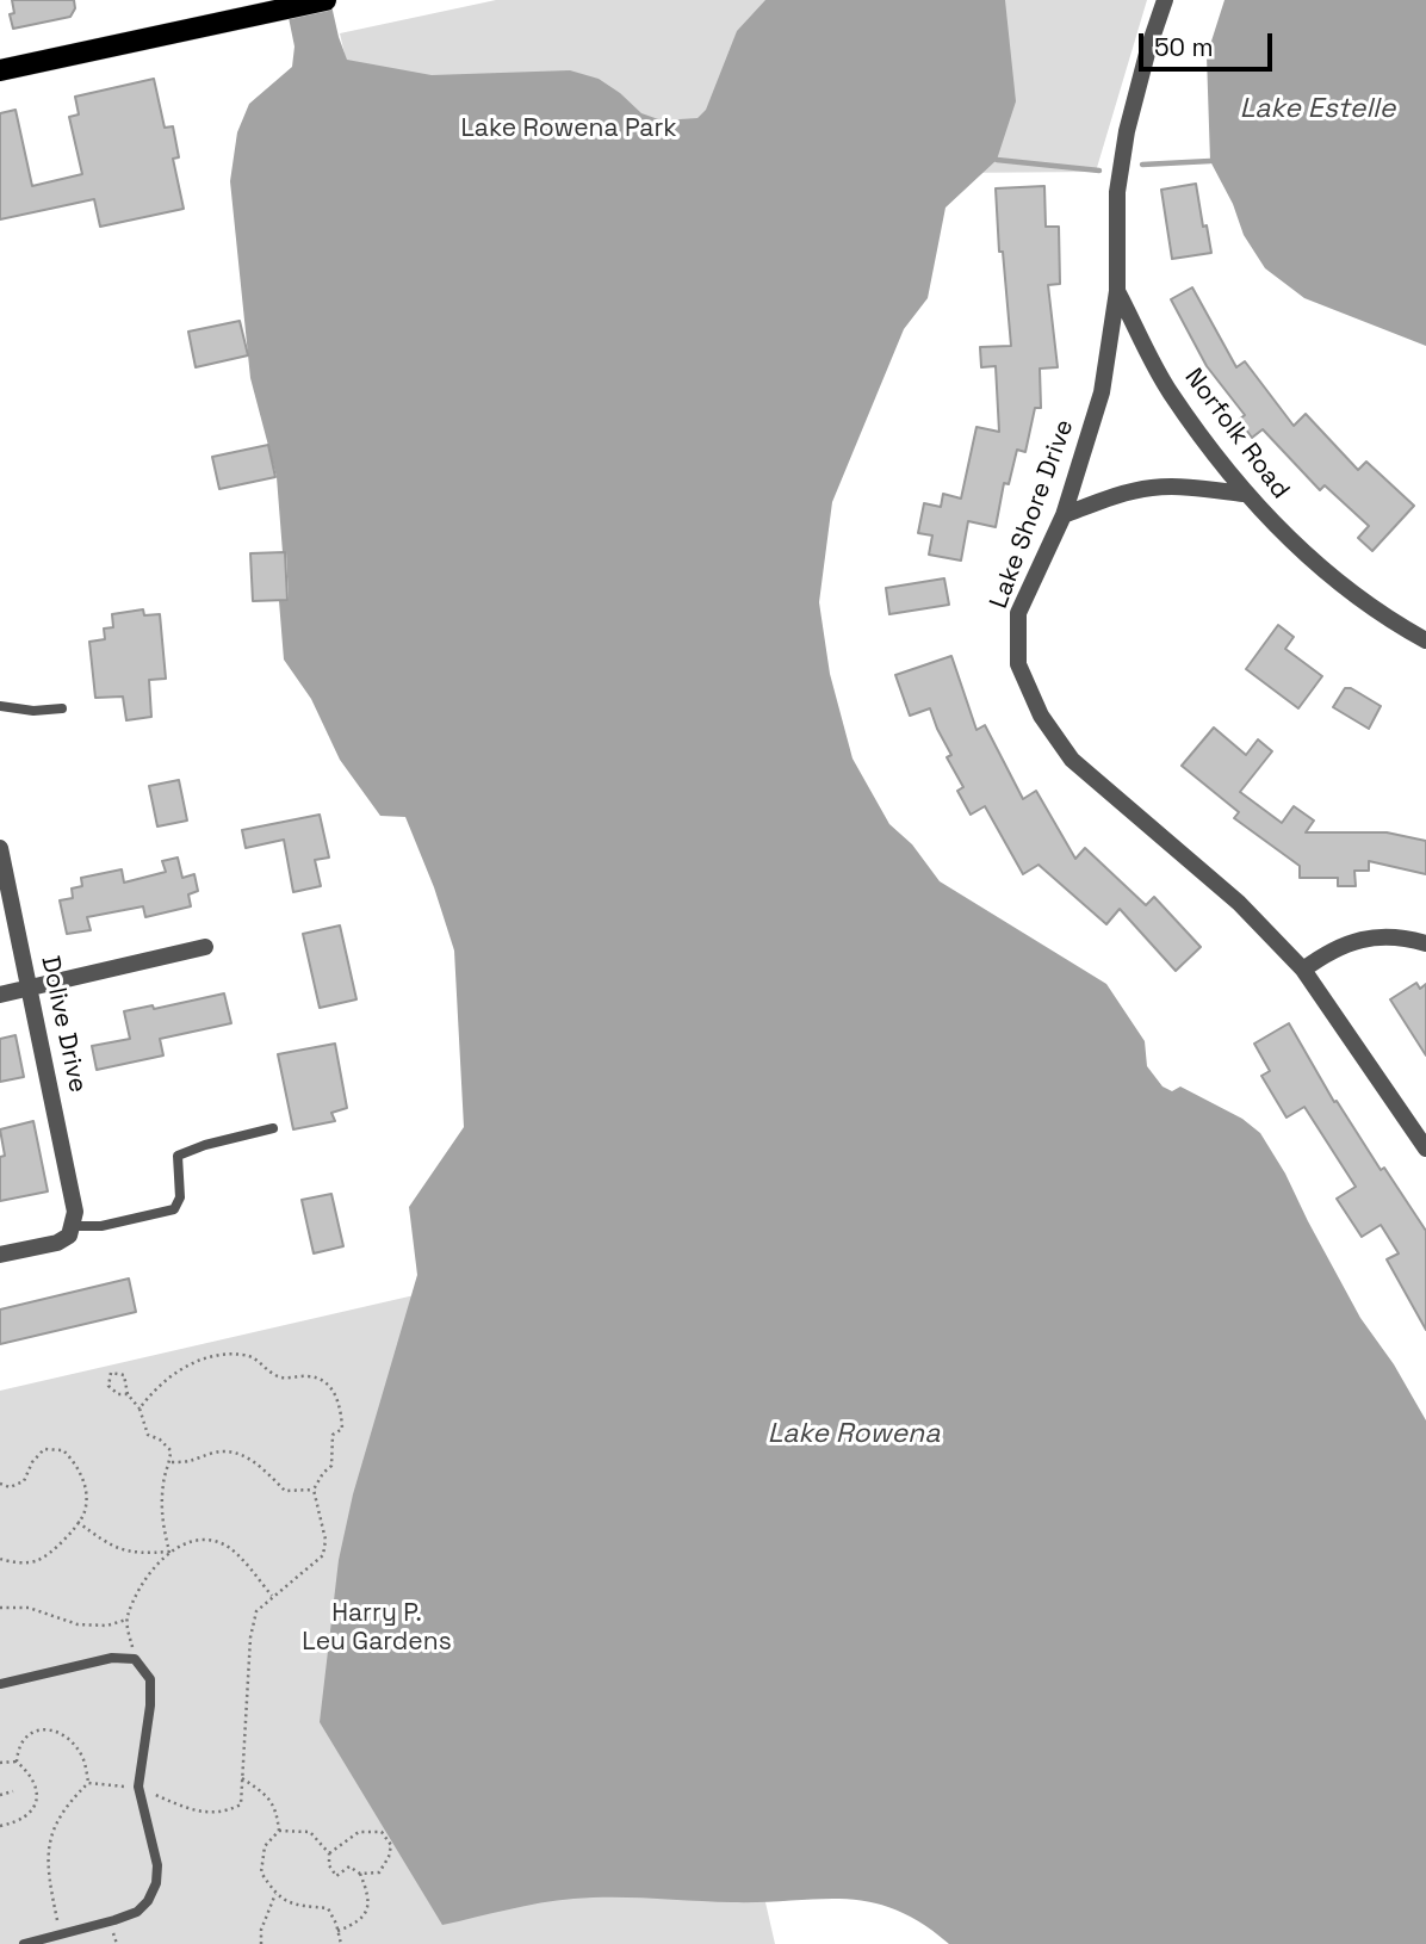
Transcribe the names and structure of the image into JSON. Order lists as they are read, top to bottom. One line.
{"streets":{"street":["Norfolk Road","Lake Shore Drive","Dolive Drive"]},"crossings":[["Norfolk Road","Lake Shore Drive"]],"water":["Lake Estelle","Lake Rowena"],"parks":["Lake Rowena Park","Harry P. Leu Gardens"],"scale_bar":"50 m"}
